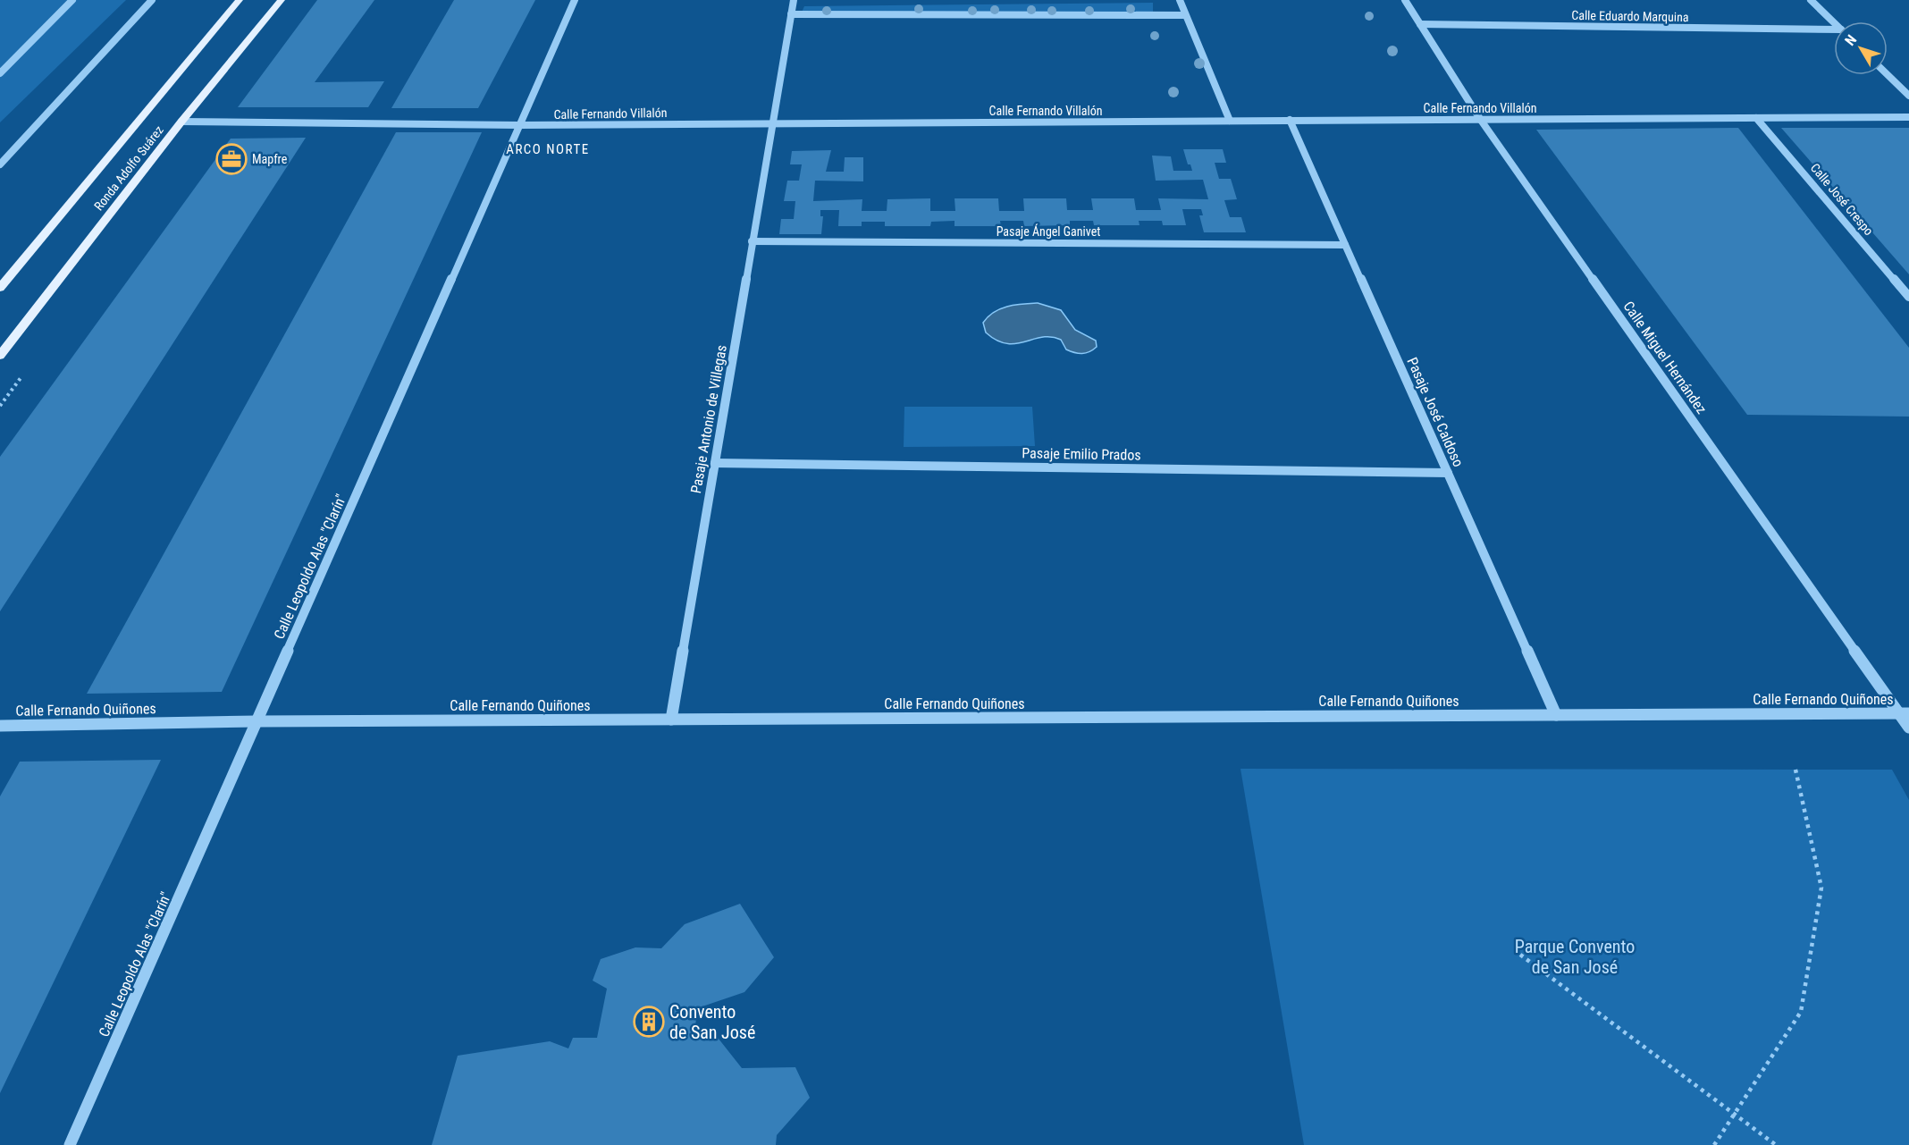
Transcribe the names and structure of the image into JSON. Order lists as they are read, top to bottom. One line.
{"streets":{"main road":["Ronda Adolfo Suárez"],"street":["Calle Eduardo Marquina","Calle Fernando Villalón","Calle José Crespo","Pasaje Ángel Ganivet","Calle Miguel Hernández","Pasaje José Caldoso","Pasaje Antonio de Villegas","Pasaje Emilio Prados","Calle Leopoldo Alas \"Clarín\"","Calle Fernando Quiñones"]},"crossings":[["Calle Eduardo Marquina","Calle Miguel Hernández"],["Calle Fernando Villalón","Ronda Adolfo Suárez"],["Calle Fernando Villalón","Calle José Crespo"],["Calle Fernando Villalón","Calle Miguel Hernández"],["Calle Fernando Villalón","Pasaje José Caldoso"],["Calle Fernando Villalón","Pasaje Antonio de Villegas"],["Calle Fernando Villalón","Calle Leopoldo Alas \"Clarín\""],["Pasaje Ángel Ganivet","Pasaje José Caldoso"],["Pasaje Ángel Ganivet","Pasaje Antonio de Villegas"],["Calle Miguel Hernández","Calle Fernando Quiñones"],["Pasaje José Caldoso","Pasaje Emilio Prados"],["Pasaje José Caldoso","Calle Fernando Quiñones"],["Pasaje Antonio de Villegas","Pasaje Emilio Prados"],["Pasaje Antonio de Villegas","Calle Fernando Quiñones"],["Calle Leopoldo Alas \"Clarín\"","Calle Fernando Quiñones"]],"districts":["ARCO NORTE"],"parks":["Parque Convento de San José"],"places":{"office":["Mapfre"],"building":["Convento de San José"]},"north":"top left"}
